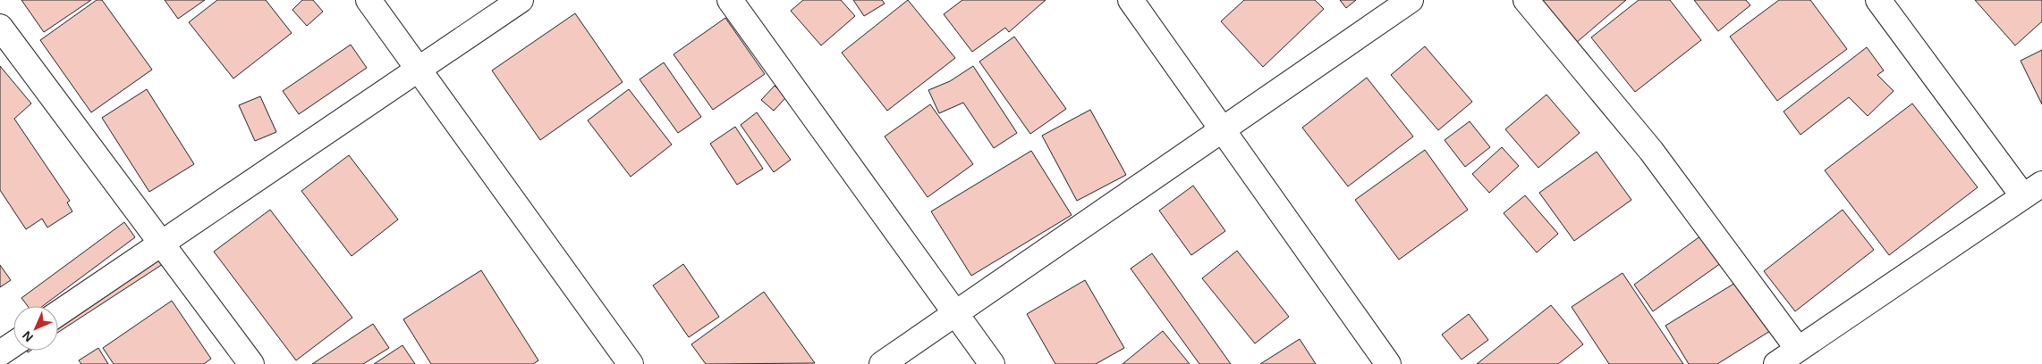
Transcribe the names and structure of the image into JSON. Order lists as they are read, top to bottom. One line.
{"north":"bottom left"}
